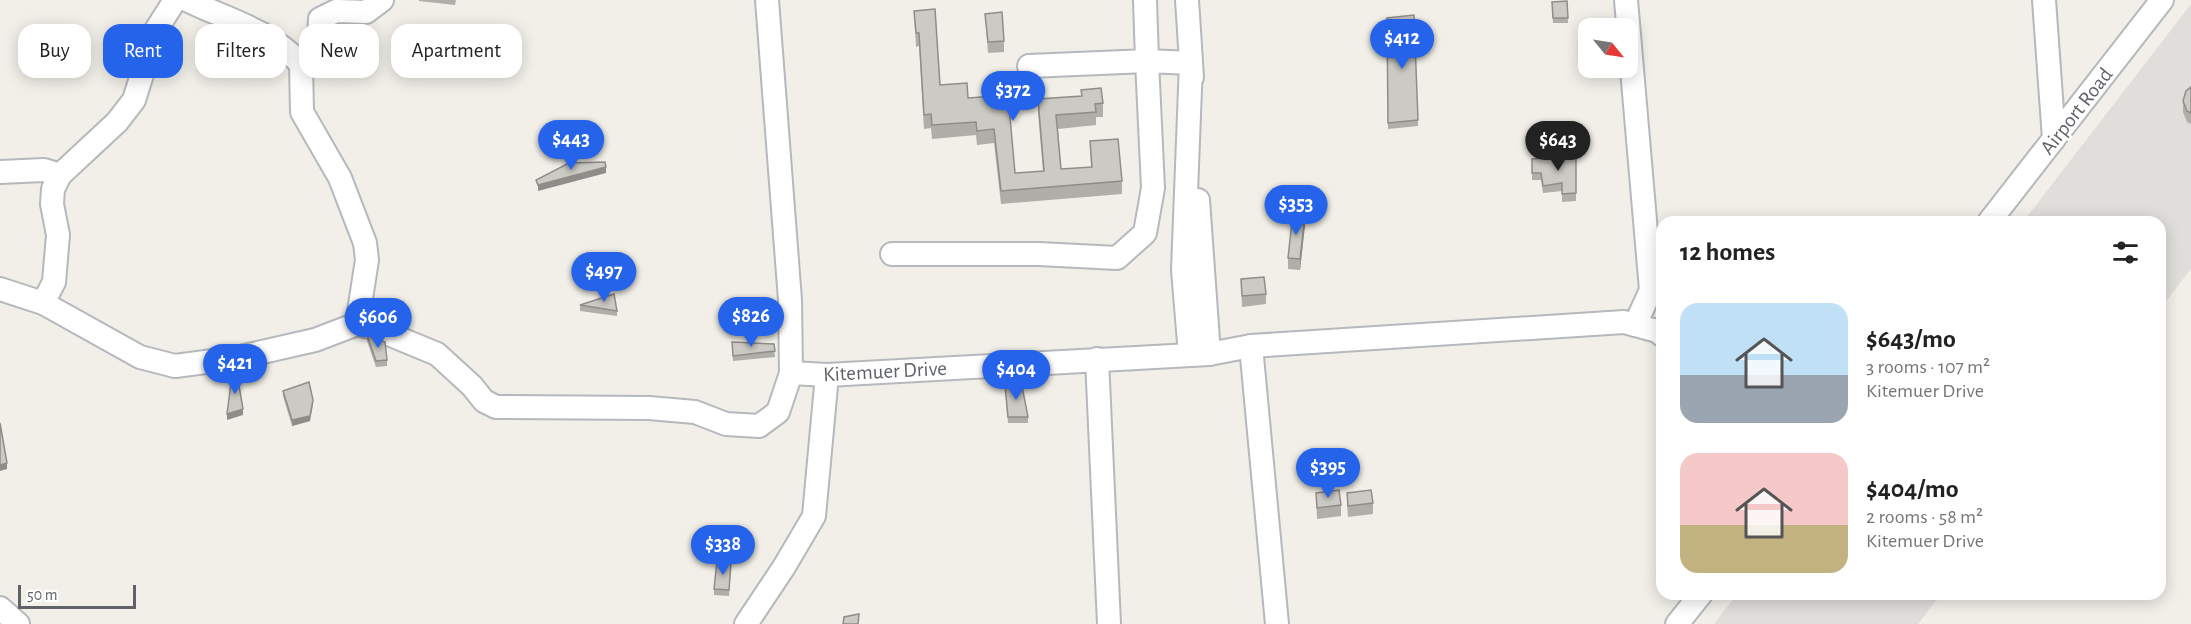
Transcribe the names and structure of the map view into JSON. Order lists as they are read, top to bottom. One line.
{"streets":{"street":["Airport Road","Kitemuer Drive"]},"scale_bar":"50 m","north":"bottom right","page":{"price":["$412","$372","$443","$643","$353","$497","$826","$606","$421","$404","$395","$338"],"chip":["Buy","Rent","Filters","New","Apartment"],"heading":"12 homes","list":[{"name":"$643/mo","note":"3 rooms · 107 m² · Kitemuer Drive"},{"name":"$404/mo","note":"2 rooms · 58 m² · Kitemuer Drive"}],"scale":"50 m"}}
